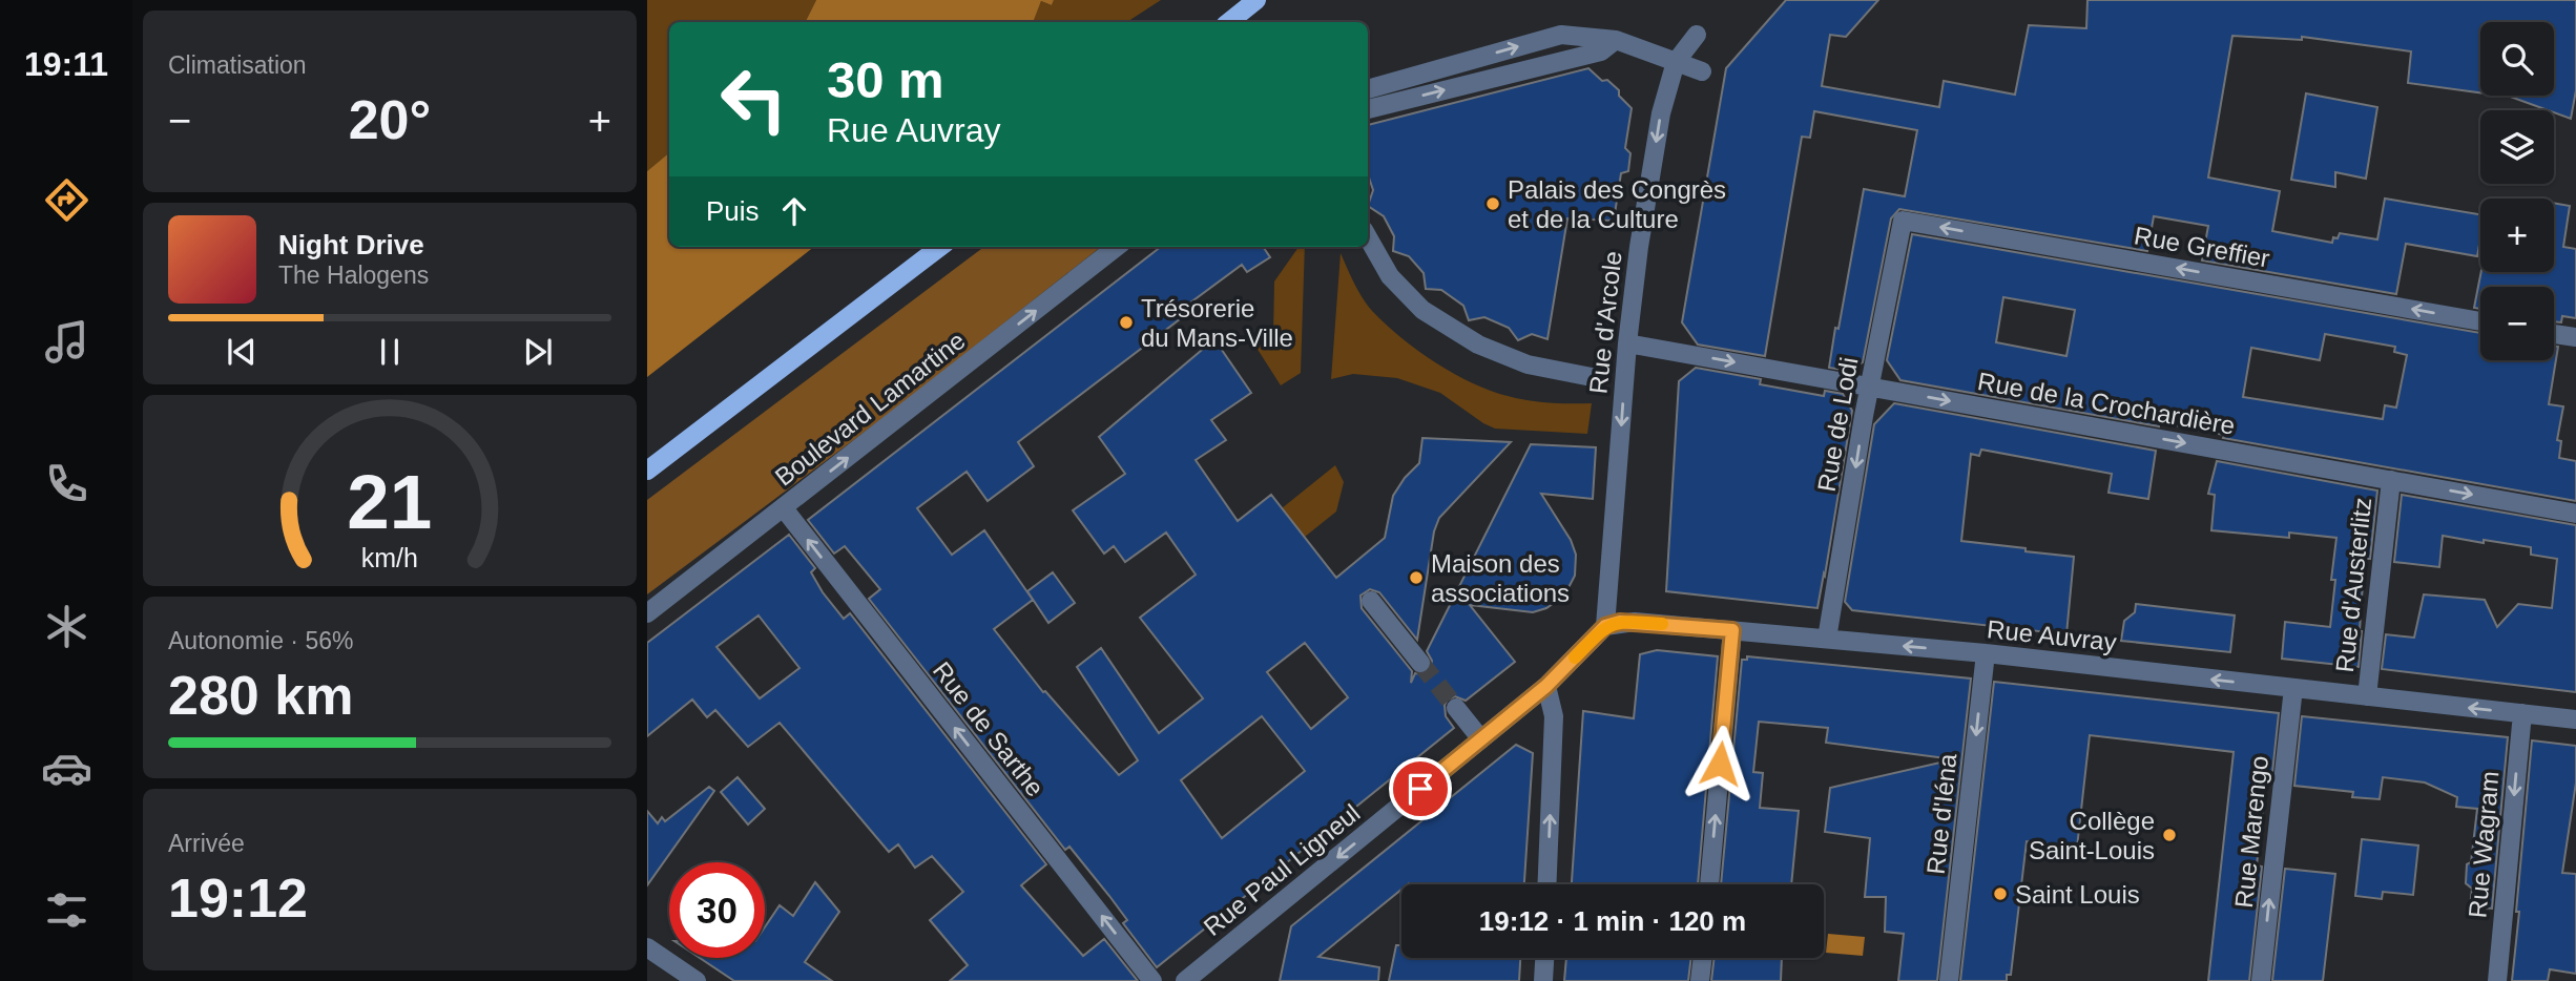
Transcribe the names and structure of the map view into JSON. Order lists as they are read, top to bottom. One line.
{"streets":{"street":["Rue Greffier","Rue d'Arcole","Rue de la Crochardière","Boulevard Lamartine","Rue de Lodi","Rue d'Austerlitz","Rue Auvray","Rue de Sarthe","Rue d'Iéna","Rue Marengo","Rue Wagram","Rue Paul Ligneul"]},"crossings":[["Rue Greffier","Rue de Lodi"],["Rue d'Arcole","Rue de la Crochardière"],["Rue d'Arcole","Rue Auvray"],["Rue de la Crochardière","Rue de Lodi"],["Rue de la Crochardière","Rue d'Austerlitz"],["Boulevard Lamartine","Rue de Sarthe"],["Rue de Lodi","Rue Auvray"],["Rue d'Austerlitz","Rue Auvray"],["Rue Auvray","Rue d'Iéna"],["Rue Auvray","Rue Marengo"],["Rue Auvray","Rue Wagram"]],"one_way":["Rue Greffier","Rue d'Arcole","Rue de la Crochardière","Boulevard Lamartine","Rue de Lodi","Rue Auvray","Rue de Sarthe","Rue d'Iéna","Rue Marengo","Rue Wagram","Rue Paul Ligneul"],"places":["Palais des Congrès et de la Culture","Trésorerie du Mans-Ville","Maison des associations","Collège Saint-Louis","Saint Louis"],"page":{"tabs":"19:11","tile":["Climatisation",["Autonomie · 56%","280 km"],["Arrivée","19:12"]],"map_buttons":["+","−"],"turn":["30 m","Rue Auvray"],"heat":["−","20°","+"],"then":"Puis","song":["Night Drive","The Halogens"],"limit":"30","trip":"19:12 · 1 min · 120 m","gauge":["21","km/h"]}}
